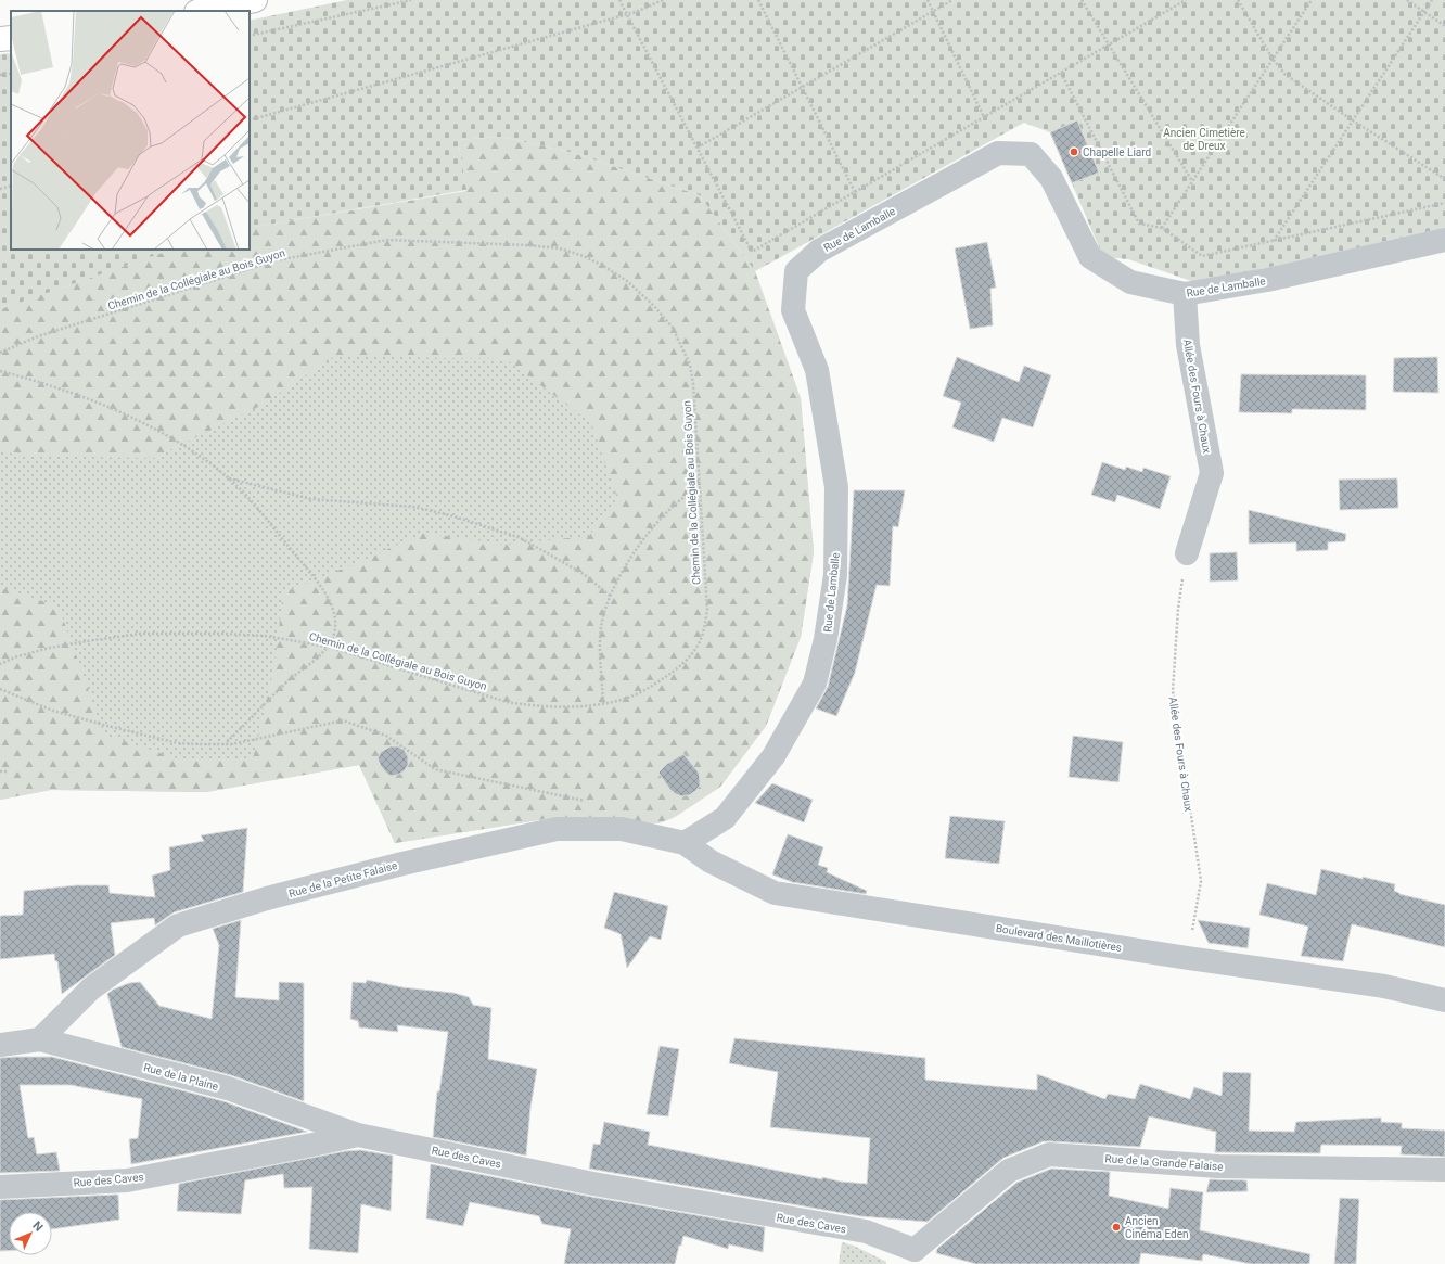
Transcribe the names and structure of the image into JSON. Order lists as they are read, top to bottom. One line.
{"streets":{"street":["Rue de Lamballe","Allée des Fours à Chaux","Rue de la Petite Falaise","Boulevard des Maillotières","Rue de la Plaine","Rue des Caves","Rue de la Grande Falaise"],"path":["Chemin de la Collégiale au Bois Guyon"]},"crossings":[["Rue de Lamballe","Allée des Fours à Chaux"],["Rue de Lamballe","Rue de la Petite Falaise"],["Rue de Lamballe","Boulevard des Maillotières"],["Allée des Fours à Chaux","Boulevard des Maillotières"],["Rue de la Petite Falaise","Boulevard des Maillotières"],["Rue de la Petite Falaise","Rue de la Plaine"],["Rue de la Plaine","Rue des Caves"],["Rue des Caves","Rue de la Grande Falaise"]],"parks":["Ancien Cimetière de Dreux"],"places":["Chapelle Liard","Ancien Cinéma Eden"],"north":"top right"}
